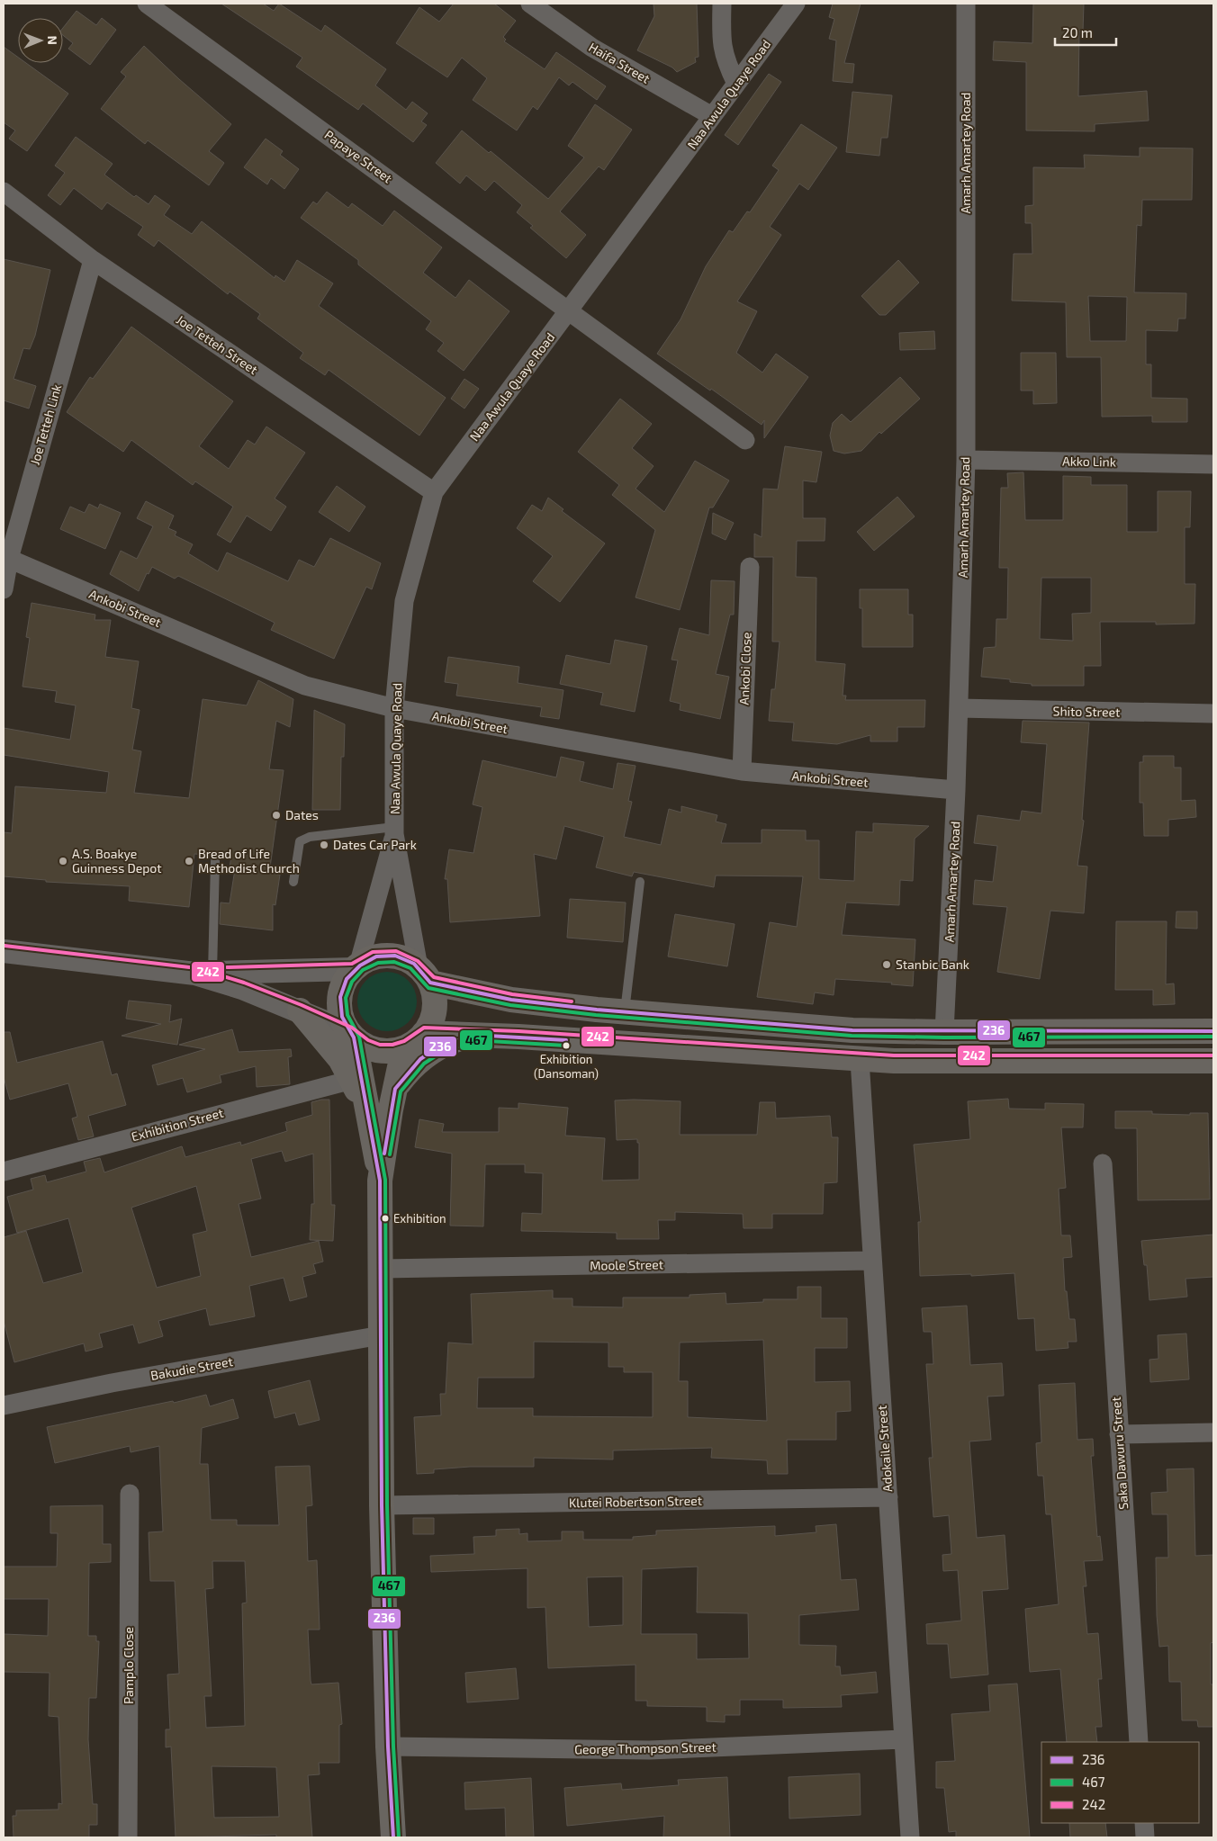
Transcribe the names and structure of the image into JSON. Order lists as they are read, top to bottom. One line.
{"streets":{"street":["Haifa Street","Naa Awula Quaye Road","Amarh Amartey Road","Papaye Street","Joe Tetteh Street","Joe Tetteh Link","Akko Link","Ankobi Street","Ankobi Close","Shito Street","Exhibition Street","Moole Street","Bakudie Street","Adokaile Street","Saka Dawuru Street","Klutei Robertson Street","Pamplo Close","George Thompson Street"]},"crossings":[["Haifa Street","Naa Awula Quaye Road"],["Naa Awula Quaye Road","Papaye Street"],["Naa Awula Quaye Road","Joe Tetteh Street"],["Naa Awula Quaye Road","Ankobi Street"],["Amarh Amartey Road","Akko Link"],["Amarh Amartey Road","Ankobi Street"],["Amarh Amartey Road","Shito Street"],["Joe Tetteh Street","Joe Tetteh Link"],["Joe Tetteh Link","Ankobi Street"],["Ankobi Street","Ankobi Close"],["Moole Street","Adokaile Street"],["Adokaile Street","Klutei Robertson Street"],["Adokaile Street","George Thompson Street"]],"places":["Dates","Dates Car Park","A.S. Boakye Guinness Depot","Bread of Life Methodist Church","Stanbic Bank","Exhibition (Dansoman)","Exhibition"],"lines":["transit line 242","transit line 236","transit line 467"],"legend":["236","467","242"],"scale_bar":"20 m","north":"right"}
